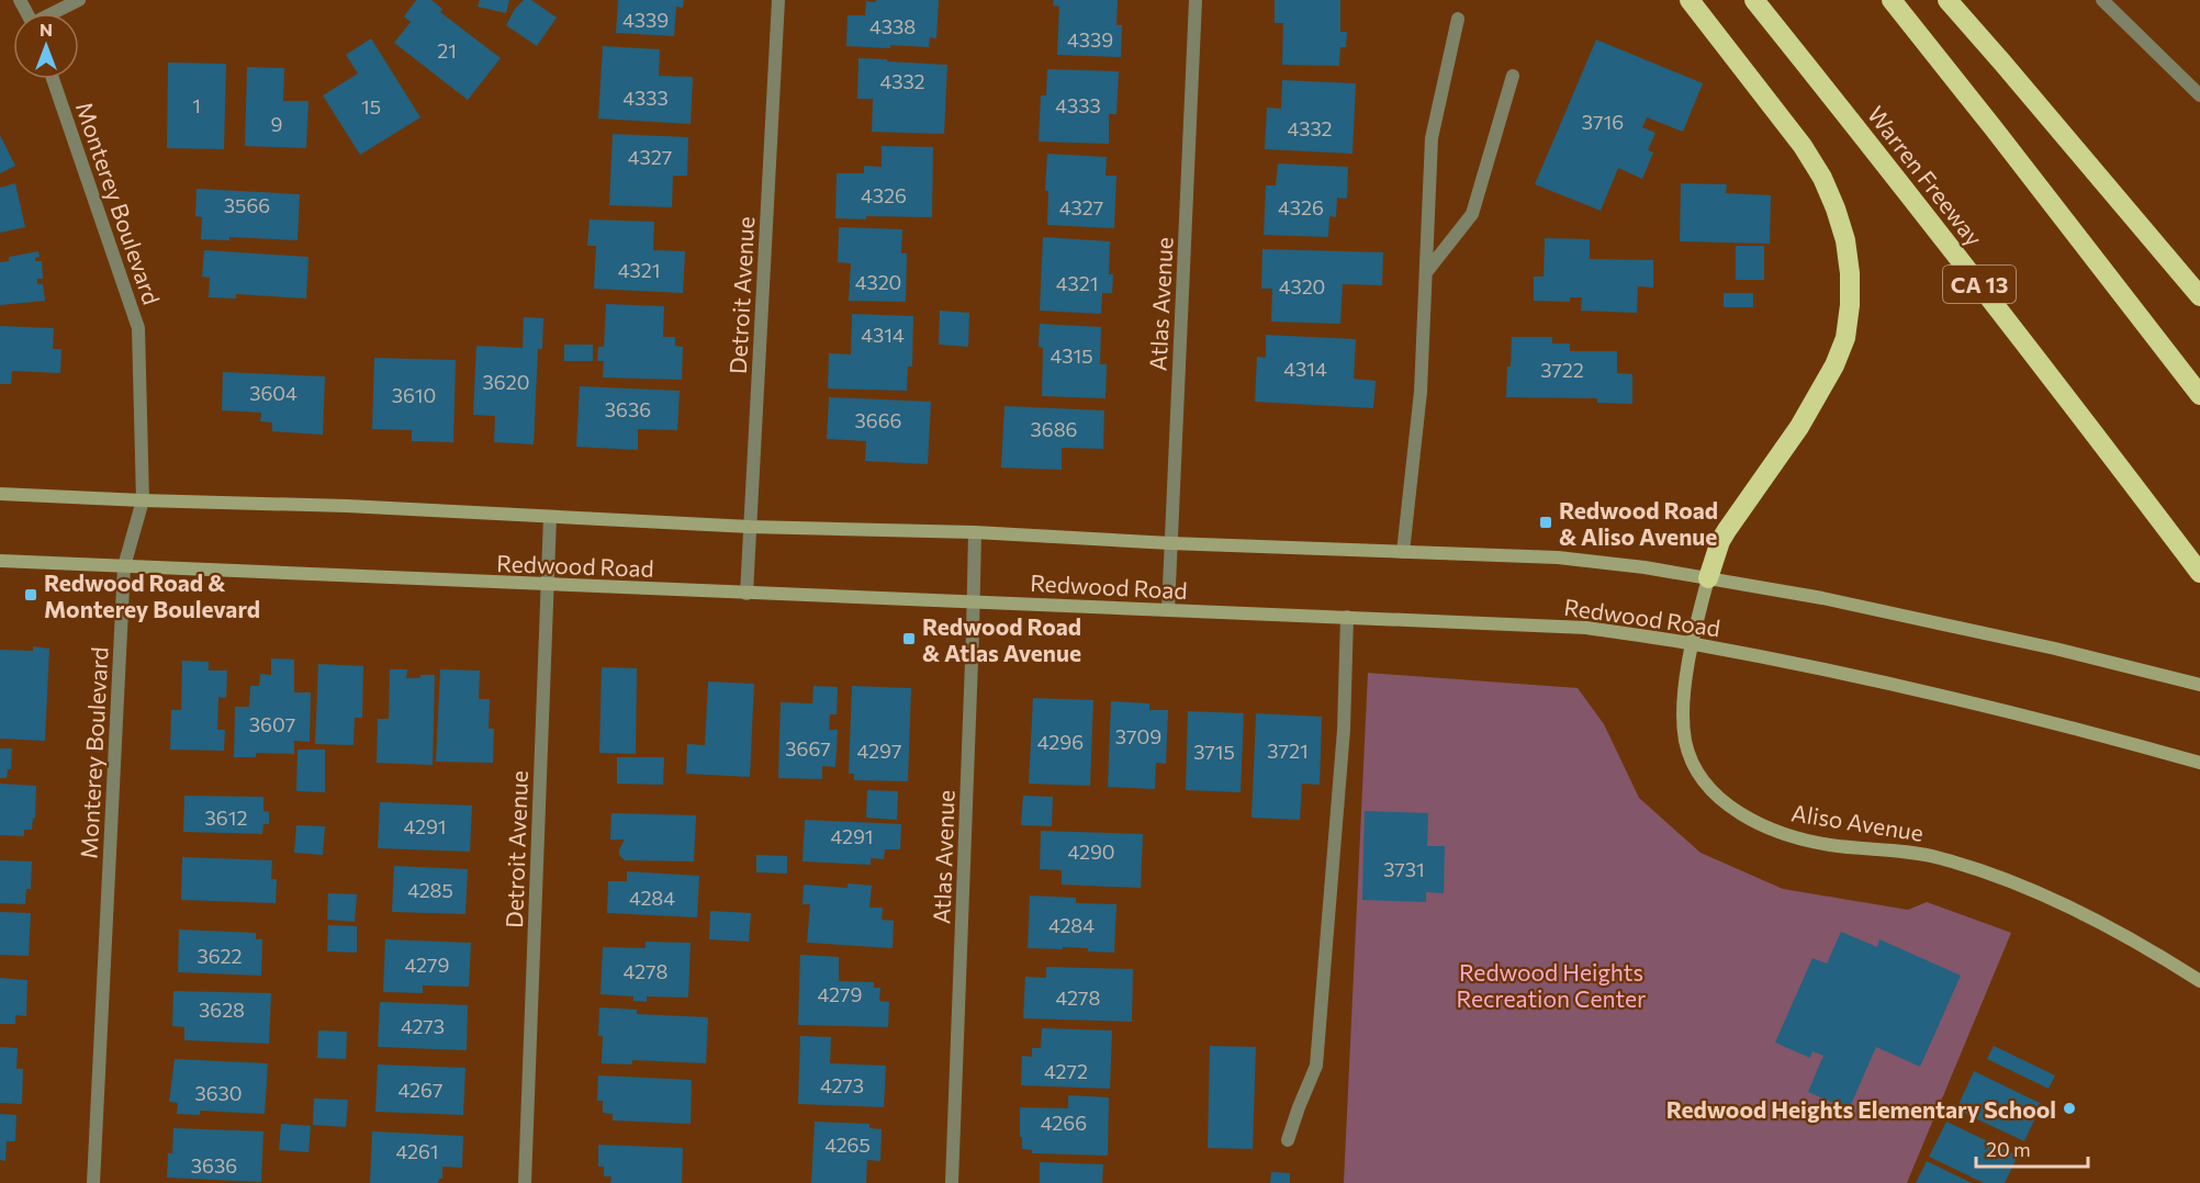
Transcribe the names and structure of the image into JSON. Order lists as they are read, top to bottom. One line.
{"streets":{"highway":["Warren Freeway","CA 13"],"main road":["Redwood Road","Aliso Avenue"],"street":["Monterey Boulevard","Detroit Avenue","Atlas Avenue"]},"crossings":[["Monterey Boulevard","Redwood Road"],["Detroit Avenue","Redwood Road"],["Atlas Avenue","Redwood Road"],["Redwood Road","Aliso Avenue"]],"parks":["Redwood Heights Recreation Center"],"places":{"transit":["Redwood Road & Aliso Avenue","Redwood Road & Monterey Boulevard","Redwood Road & Atlas Avenue"],"other":["Redwood Heights Elementary School"]},"house_numbers":["4339","4338","4339","21","4332","4333","1","4333","15","3716","9","4332","4327","4326","3566","4327","4326","4321","4320","4321","4320","4314","4315","4314","3722","3620","3604","3610","3636","3666","3686","3607","3709","4296","3667","4297","3721","3715","3612","4291","4291","4290","3731","4285","4284","4284","3622","4279","4278","4279","4278","3628","4273","4272","4273","4267","3630","4266","4265","4261","3636"],"scale_bar":"20 m","north":"top"}
